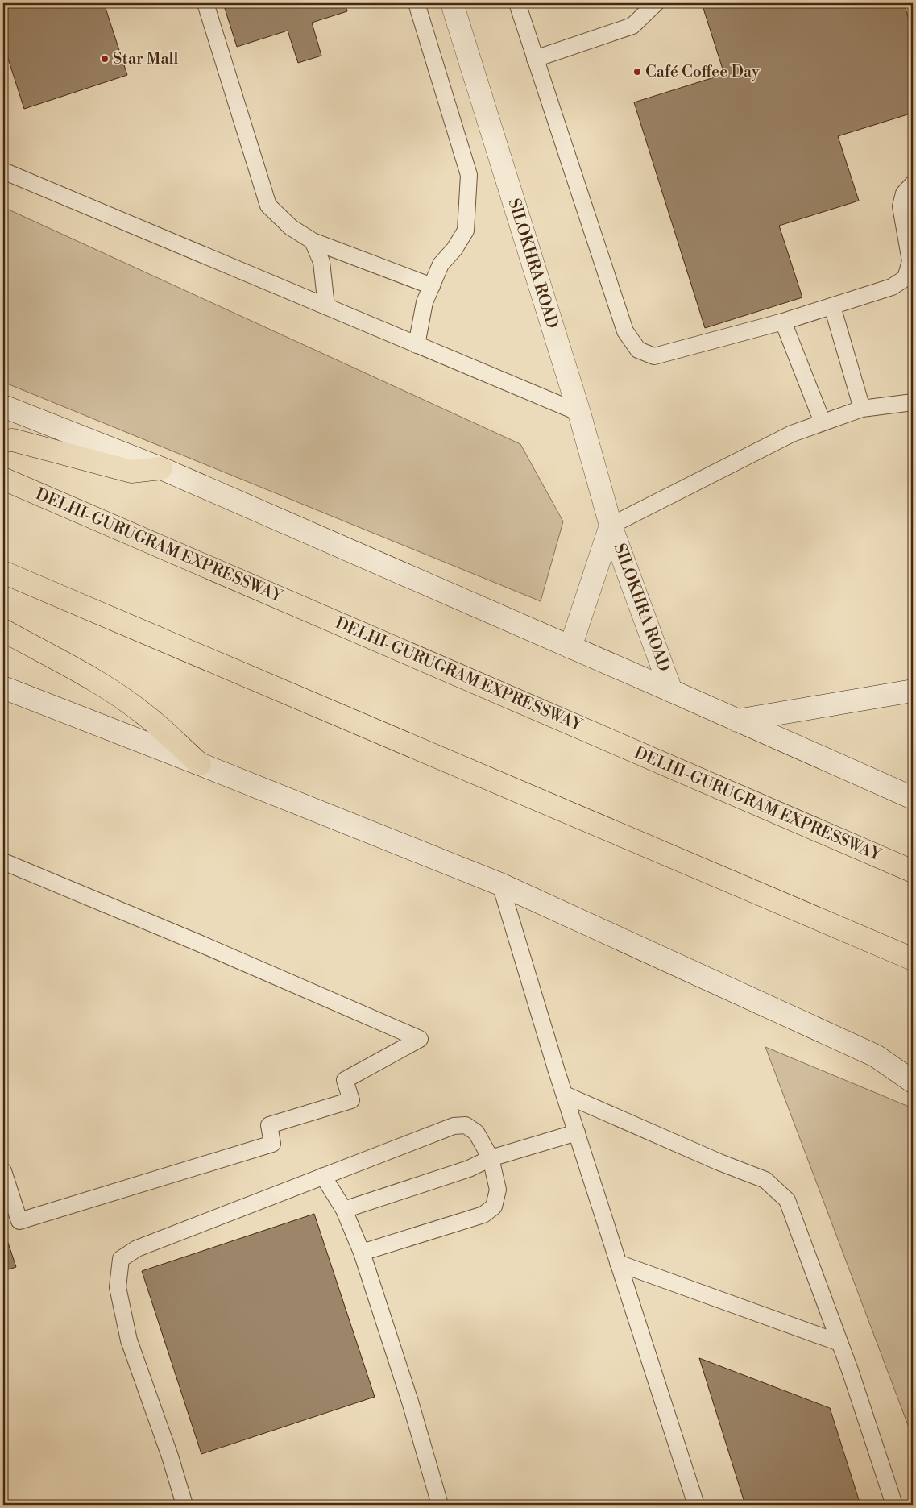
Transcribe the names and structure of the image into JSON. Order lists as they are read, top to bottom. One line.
{"streets":{"highway":["DELHI-GURUGRAM EXPRESSWAY"],"main road":["SILOKHRA ROAD"]},"places":["Star Mall","Café Coffee Day"]}
